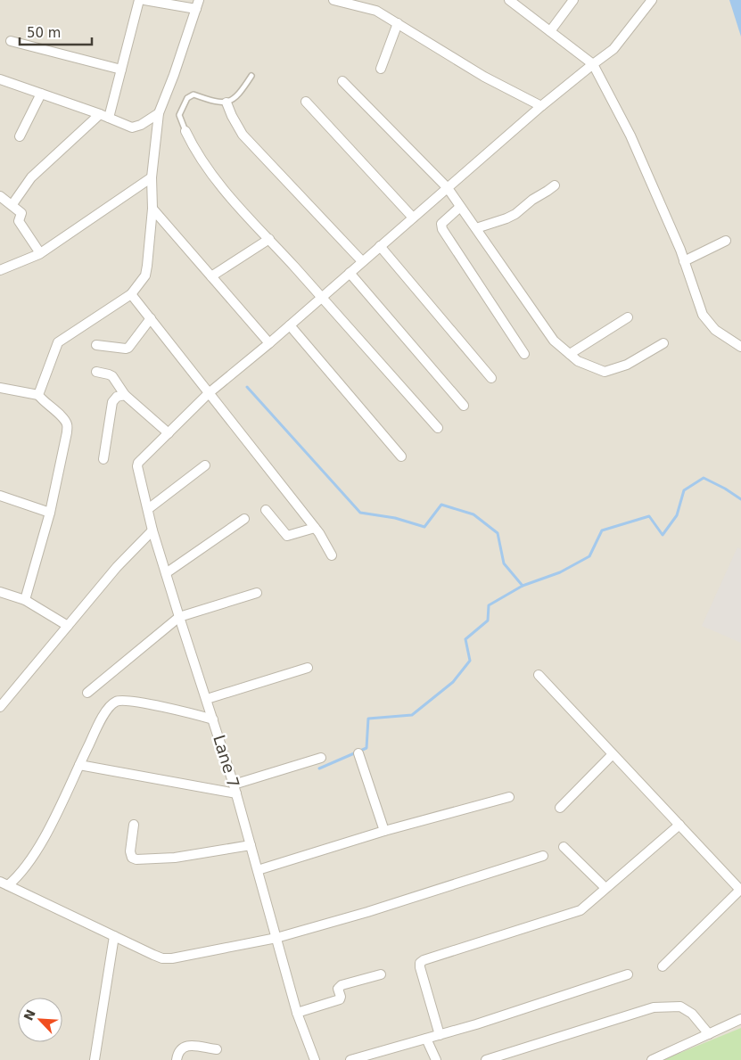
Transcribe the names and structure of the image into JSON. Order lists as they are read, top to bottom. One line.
{"streets":{"street":["Lane 7"]},"scale_bar":"50 m","north":"top left"}
